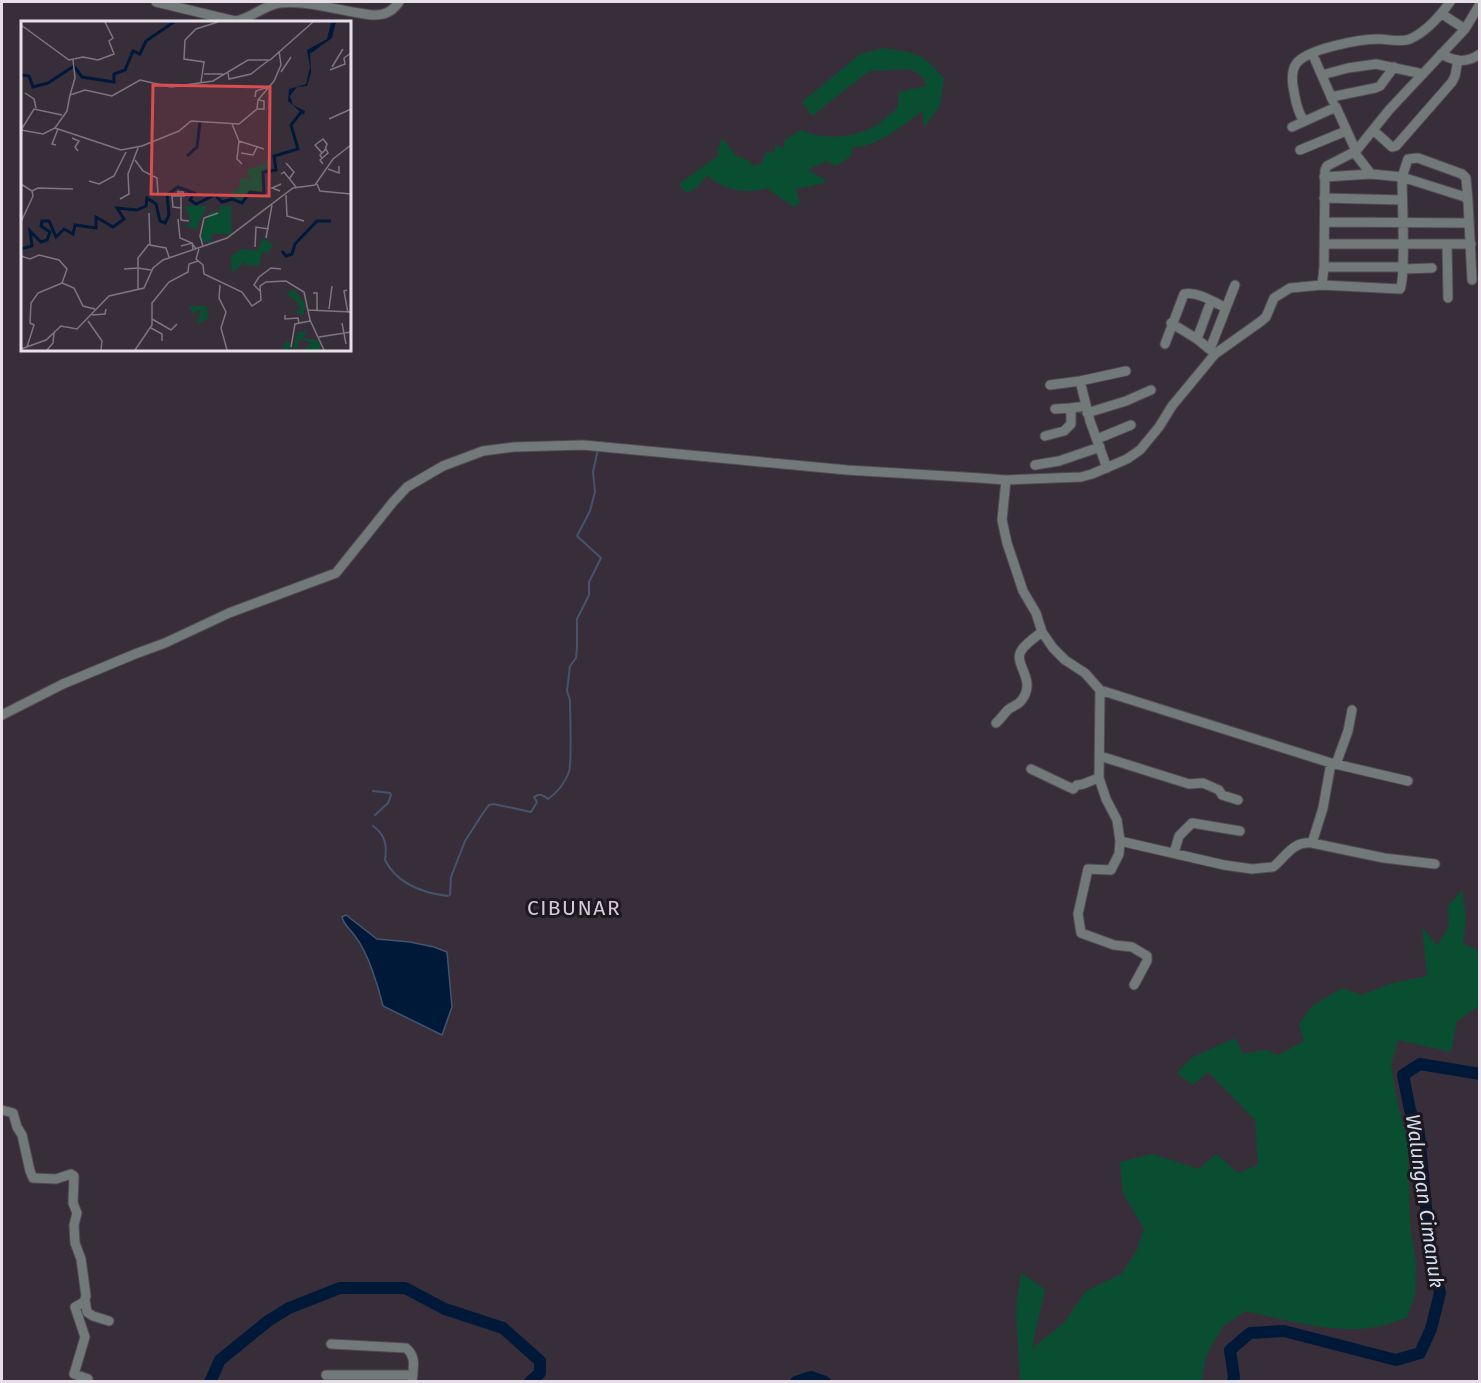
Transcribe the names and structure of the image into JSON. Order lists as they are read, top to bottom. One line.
{"districts":["CIBUNAR"],"water":["Walungan Cimanuk"]}
